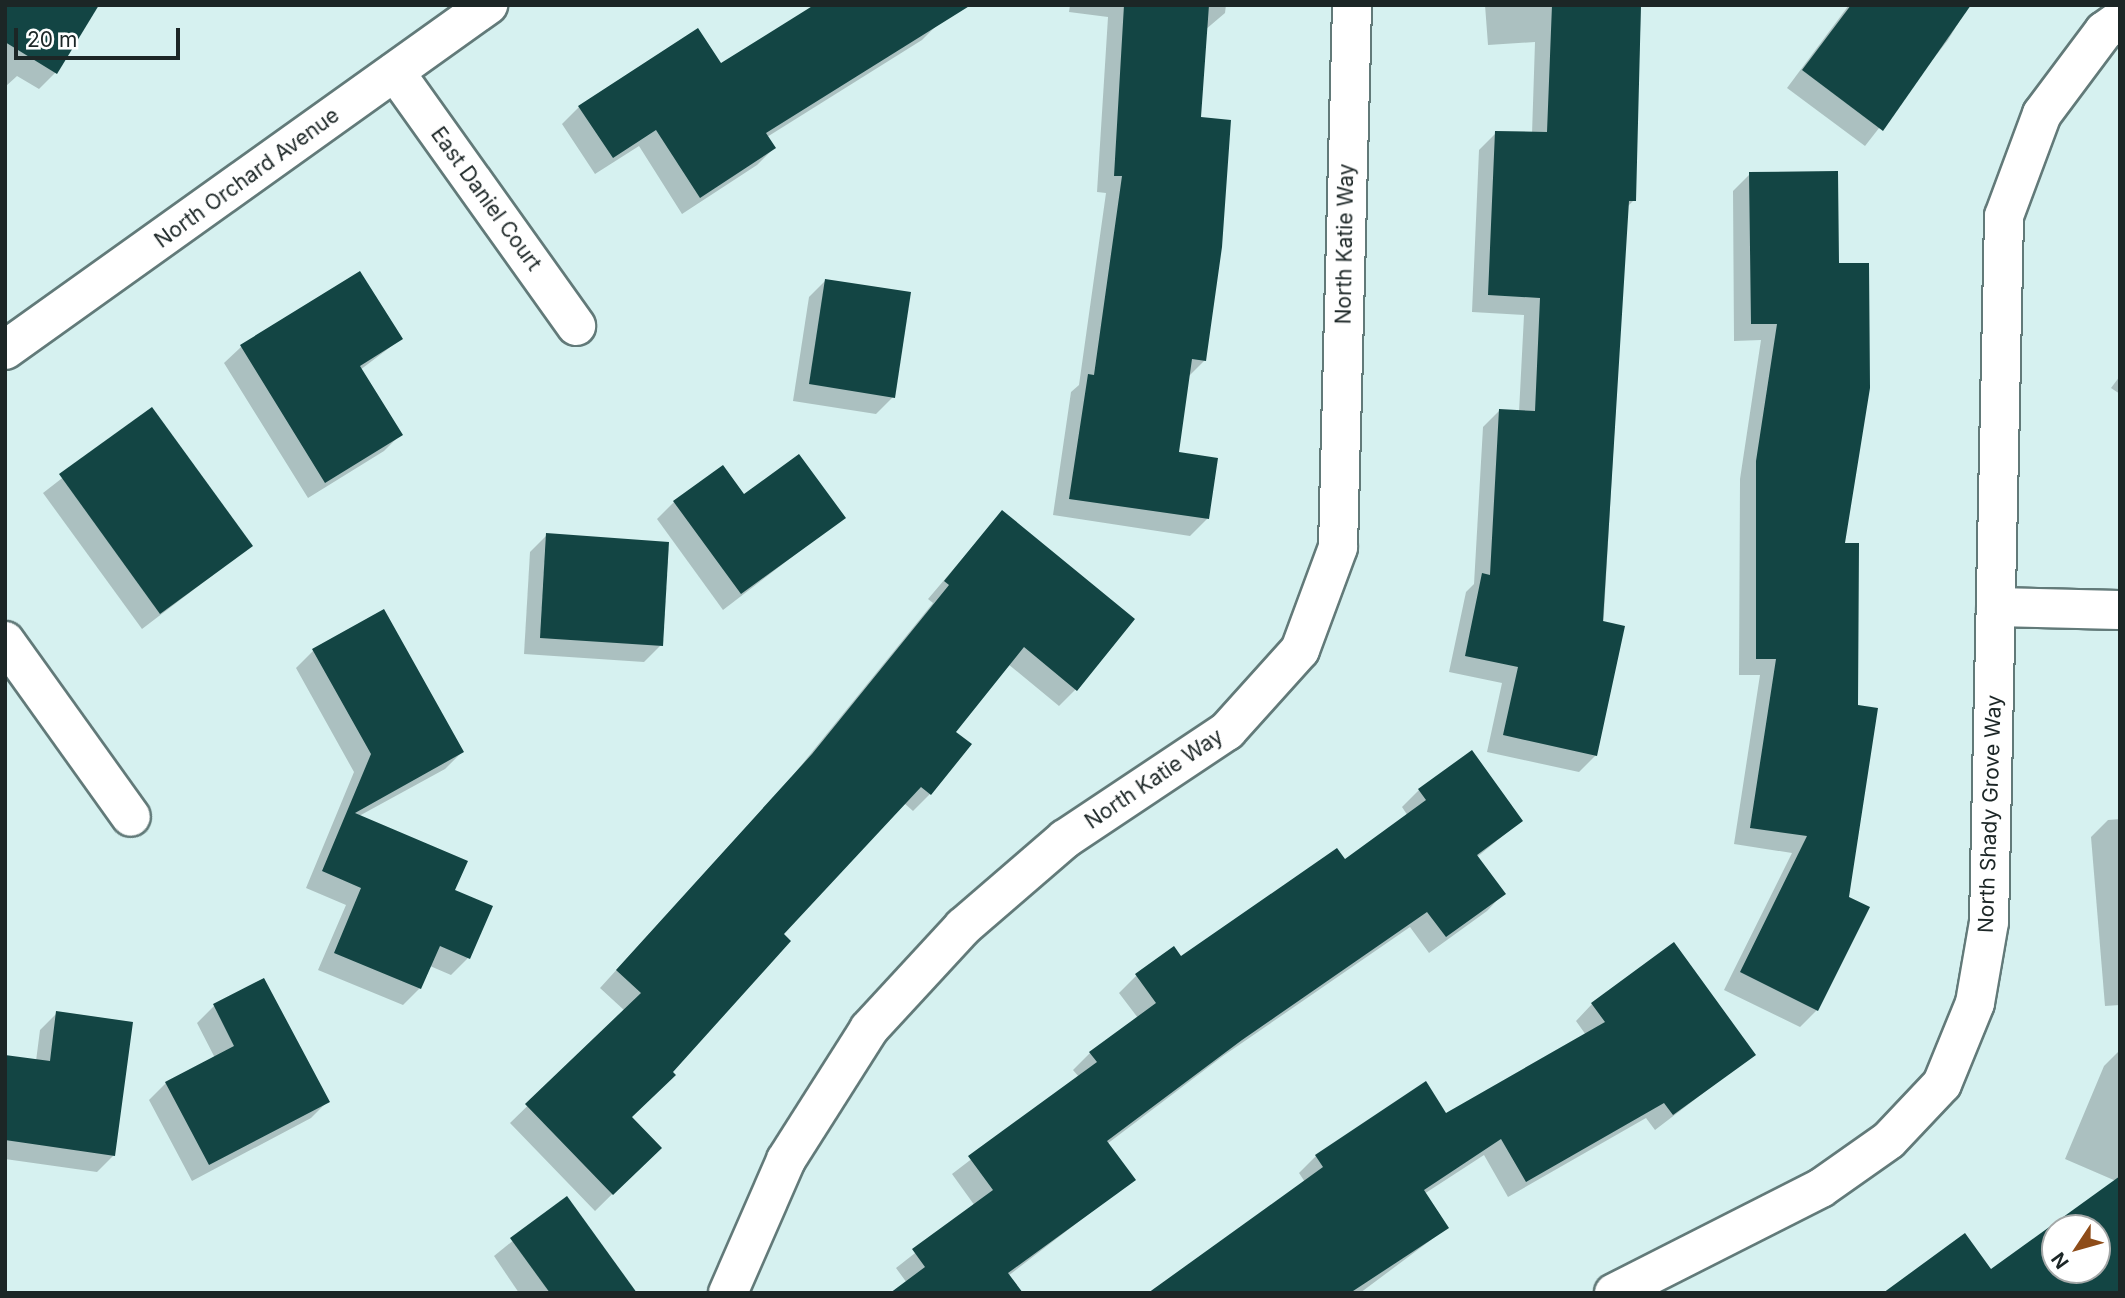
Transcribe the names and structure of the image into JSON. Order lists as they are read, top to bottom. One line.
{"streets":{"street":["North Orchard Avenue","East Daniel Court","North Katie Way","North Shady Grove Way"]},"crossings":[["North Orchard Avenue","East Daniel Court"]],"scale_bar":"20 m","north":"bottom left"}
